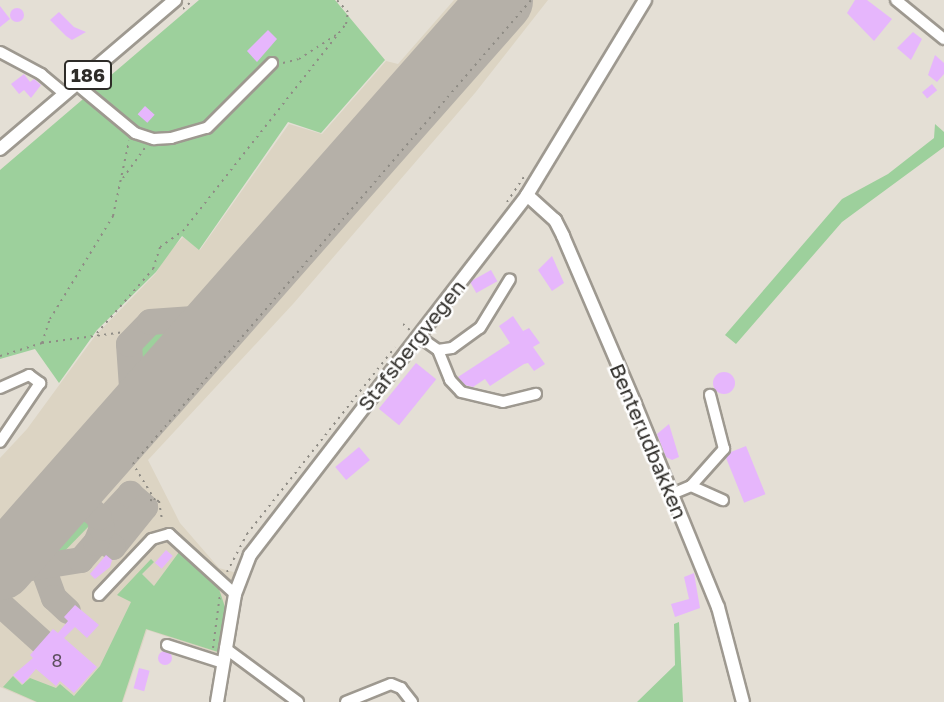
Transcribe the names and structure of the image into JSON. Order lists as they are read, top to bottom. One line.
{"streets":{"main road":["186","Stafsbergvegen","Benterudbakken"]},"crossings":[["Stafsbergvegen","Benterudbakken"]],"house_numbers":["8"]}
